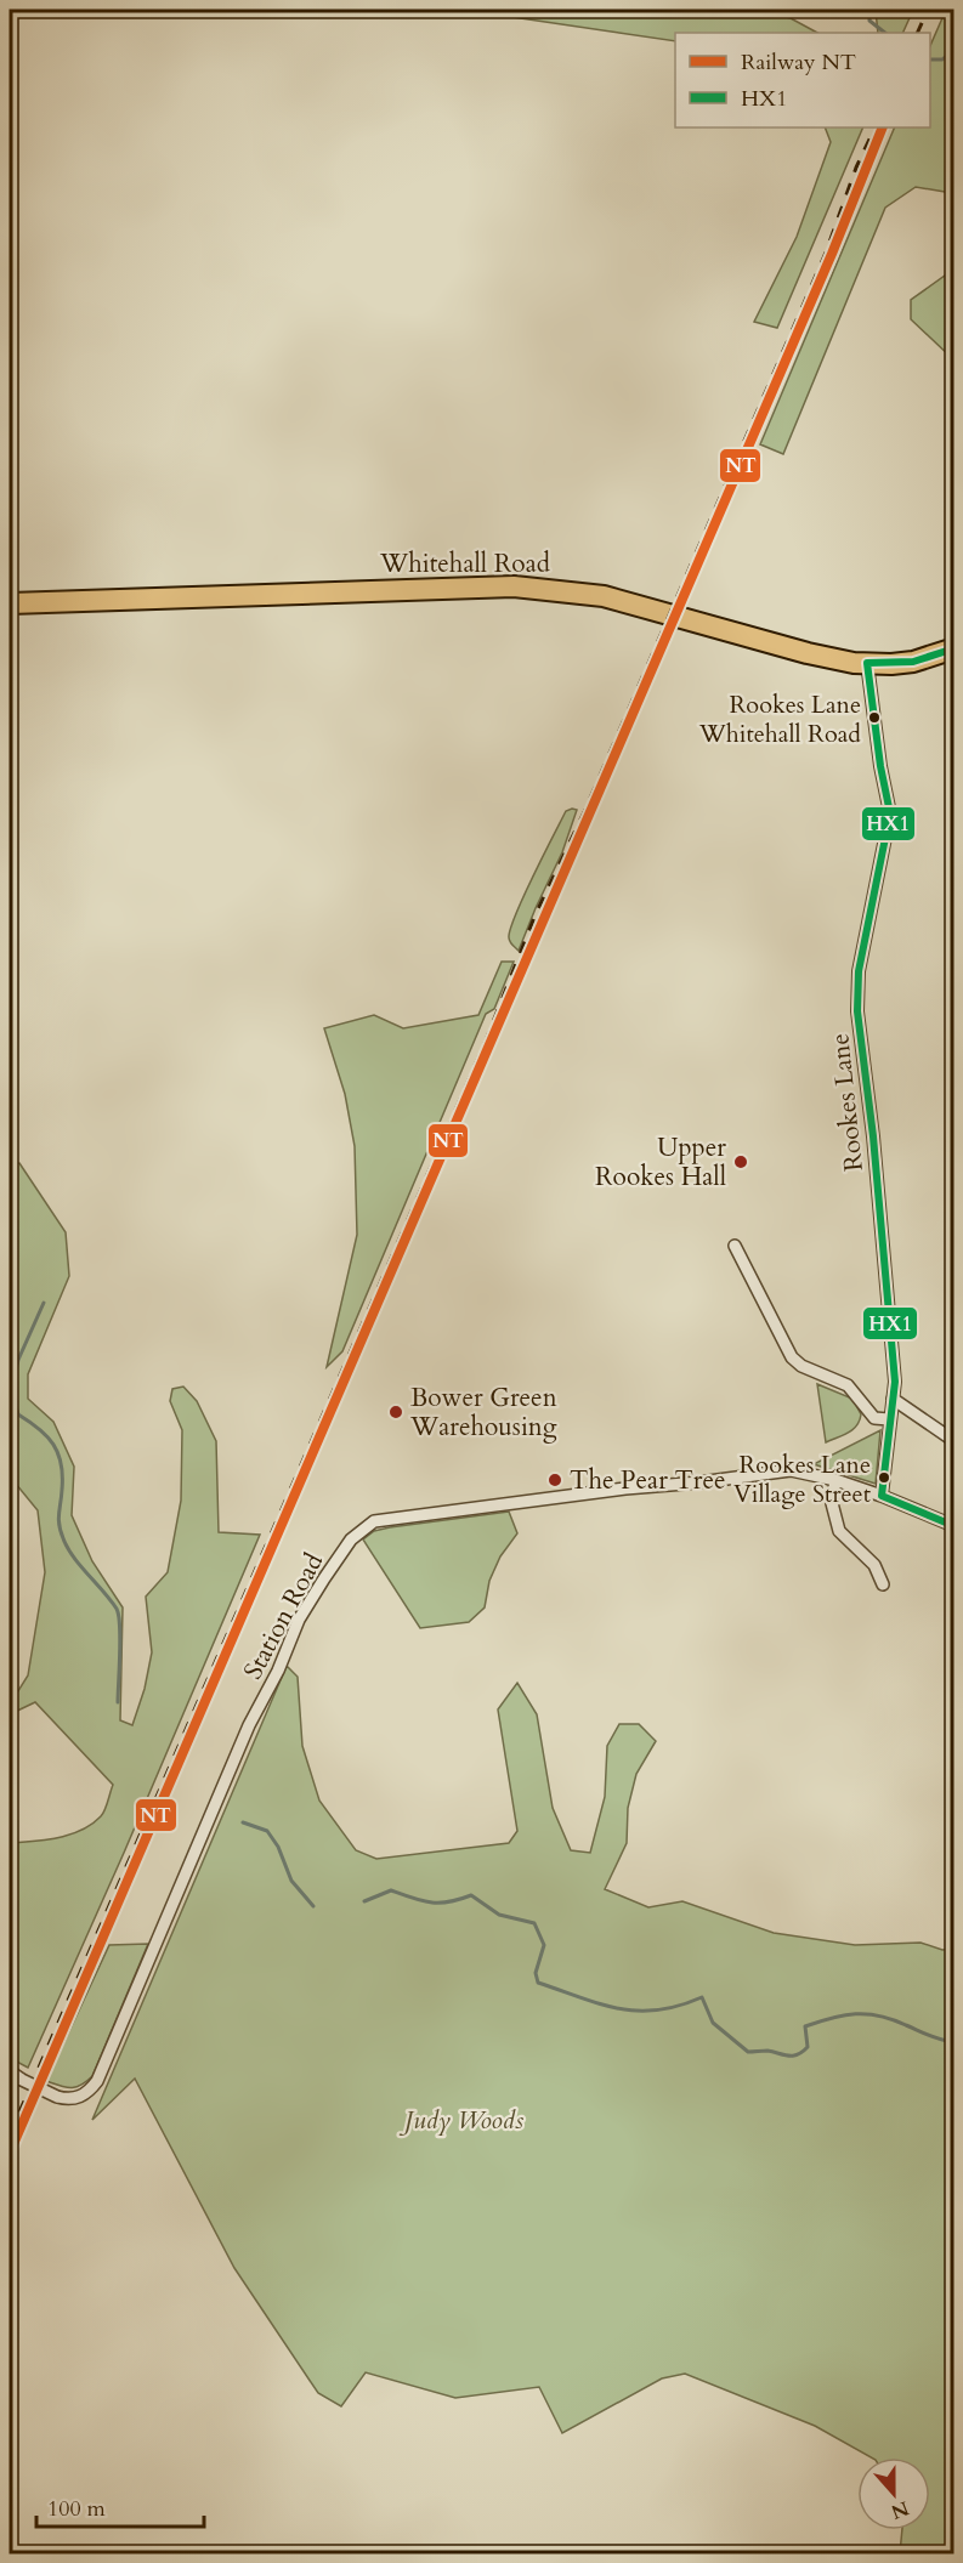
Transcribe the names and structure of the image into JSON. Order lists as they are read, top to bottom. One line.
{"streets":{"highway":["Whitehall Road"],"street":["Rookes Lane","Station Road"]},"crossings":[["Whitehall Road","Rookes Lane"],["Rookes Lane","Station Road"]],"parks":["Judy Woods"],"places":["Rookes Lane Whitehall Road","Upper Rookes Hall","Bower Green Warehousing","Rookes Lane Village Street","The Pear Tree"],"lines":["rail line NT","transit line HX1"],"legend":["Railway NT","HX1"],"scale_bar":"100 m","north":"bottom"}
